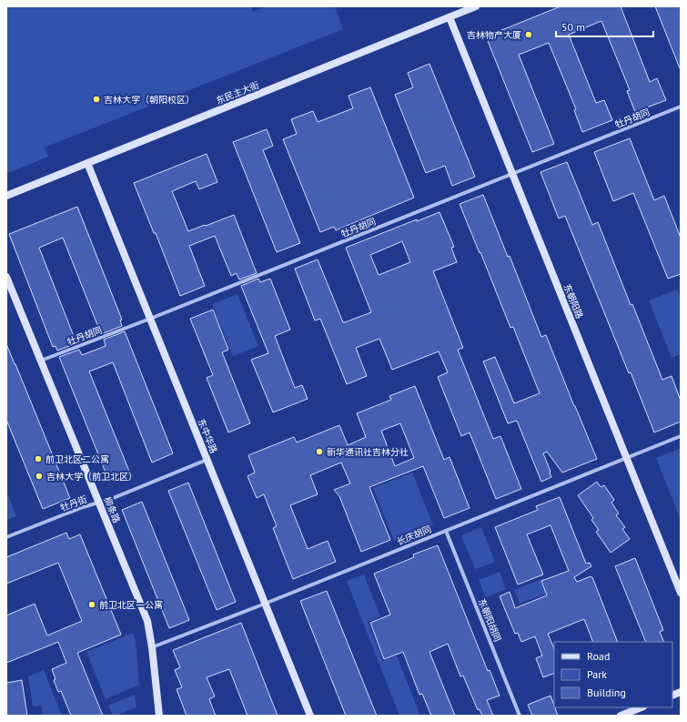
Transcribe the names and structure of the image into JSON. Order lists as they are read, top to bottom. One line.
{"streets":{"street":["东民主大街","牡丹胡同","东朝阳路","东中华路","牡丹街","柳条路","长庆胡同","东朝阳胡同"]},"crossings":[["东民主大街","东朝阳路"],["东民主大街","东中华路"],["牡丹胡同","东朝阳路"],["牡丹胡同","东中华路"],["牡丹胡同","柳条路"],["东朝阳路","长庆胡同"],["东中华路","牡丹街"],["东中华路","长庆胡同"],["牡丹街","柳条路"],["柳条路","长庆胡同"],["长庆胡同","东朝阳胡同"]],"places":["吉林物产大厦","吉林大学（朝阳校区）","新华通讯社吉林分社","前卫北区二公寓","吉林大学（前卫北区）","前卫北区一公寓"],"legend":["Road","Park","Building"],"scale_bar":"50 m"}
